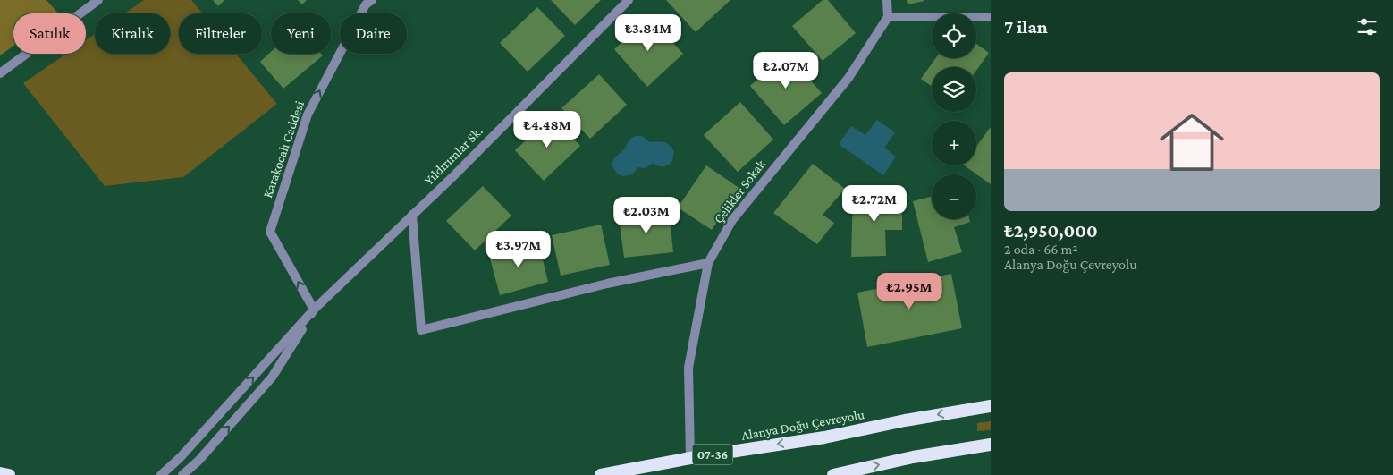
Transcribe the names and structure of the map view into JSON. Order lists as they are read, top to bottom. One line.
{"streets":{"highway":["Alanya Doğu Çevreyolu","07-36"],"street":["Karakocalı Caddesi","Yıldırımlar Sk.","Çelikler Sokak"]},"crossings":[["Karakocalı Caddesi","Yıldırımlar Sk."],["Çelikler Sokak","Alanya Doğu Çevreyolu"]],"one_way":["Karakocalı Caddesi"],"page":{"heading":"7 ilan","map_buttons":["+","−"],"chip":["Satılık","Kiralık","Filtreler","Yeni","Daire"],"price":["₺3.84M","₺2.07M","₺4.48M","₺2.72M","₺2.03M","₺3.97M","₺2.95M"],"list":[{"name":"₺2,950,000","note":"2 oda · 66 m² · Alanya Doğu Çevreyolu"}]}}
